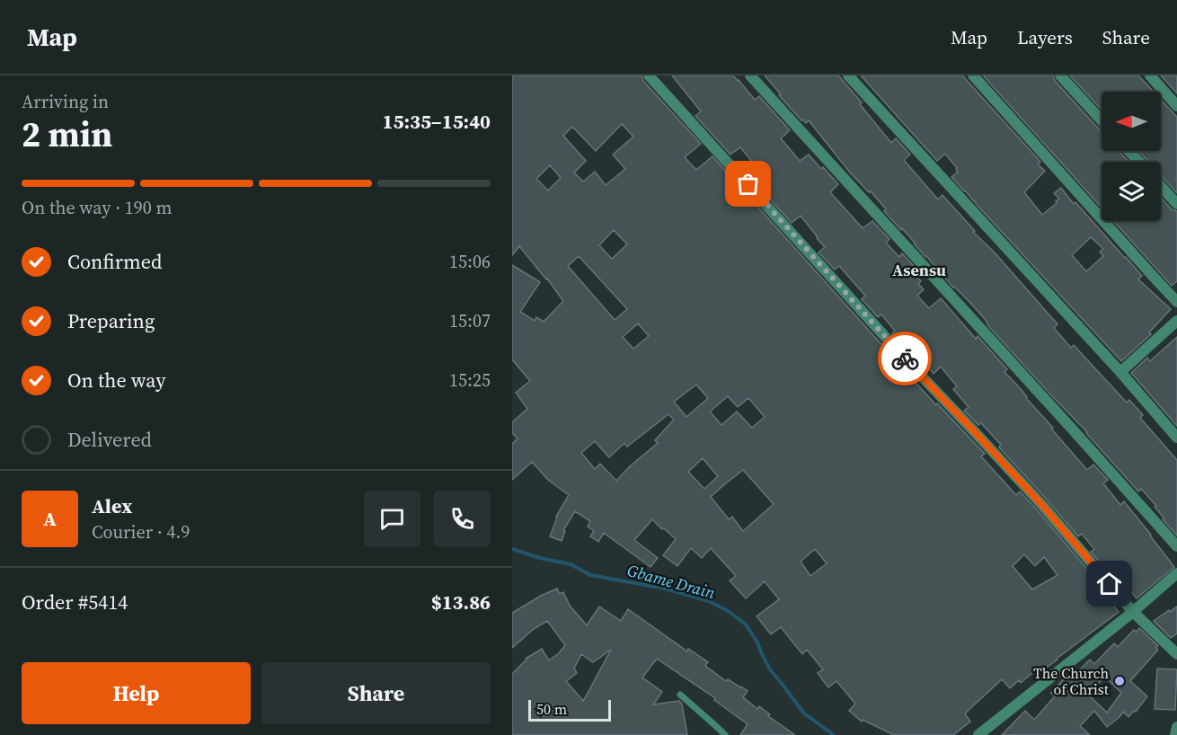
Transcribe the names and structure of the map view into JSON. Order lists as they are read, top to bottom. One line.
{"districts":["Asensu"],"water":["Gbame Drain"],"places":["The Church of Christ"],"scale_bar":"50 m","north":"left","page":{"header":"Map","nav":["Map","Layers","Share"],"heading":["2 min","Arriving in","15:35–15:40"],"panel":["Alex","Courier · 4.9","Order #5414","$13.86"],"bar":"On the way · 190 m","list":[["Confirmed","15:06"],["Preparing","15:07"],["On the way","15:25"],"Delivered"],"round":"A","buttons":["Help","Share"],"scale":"50 m"}}
